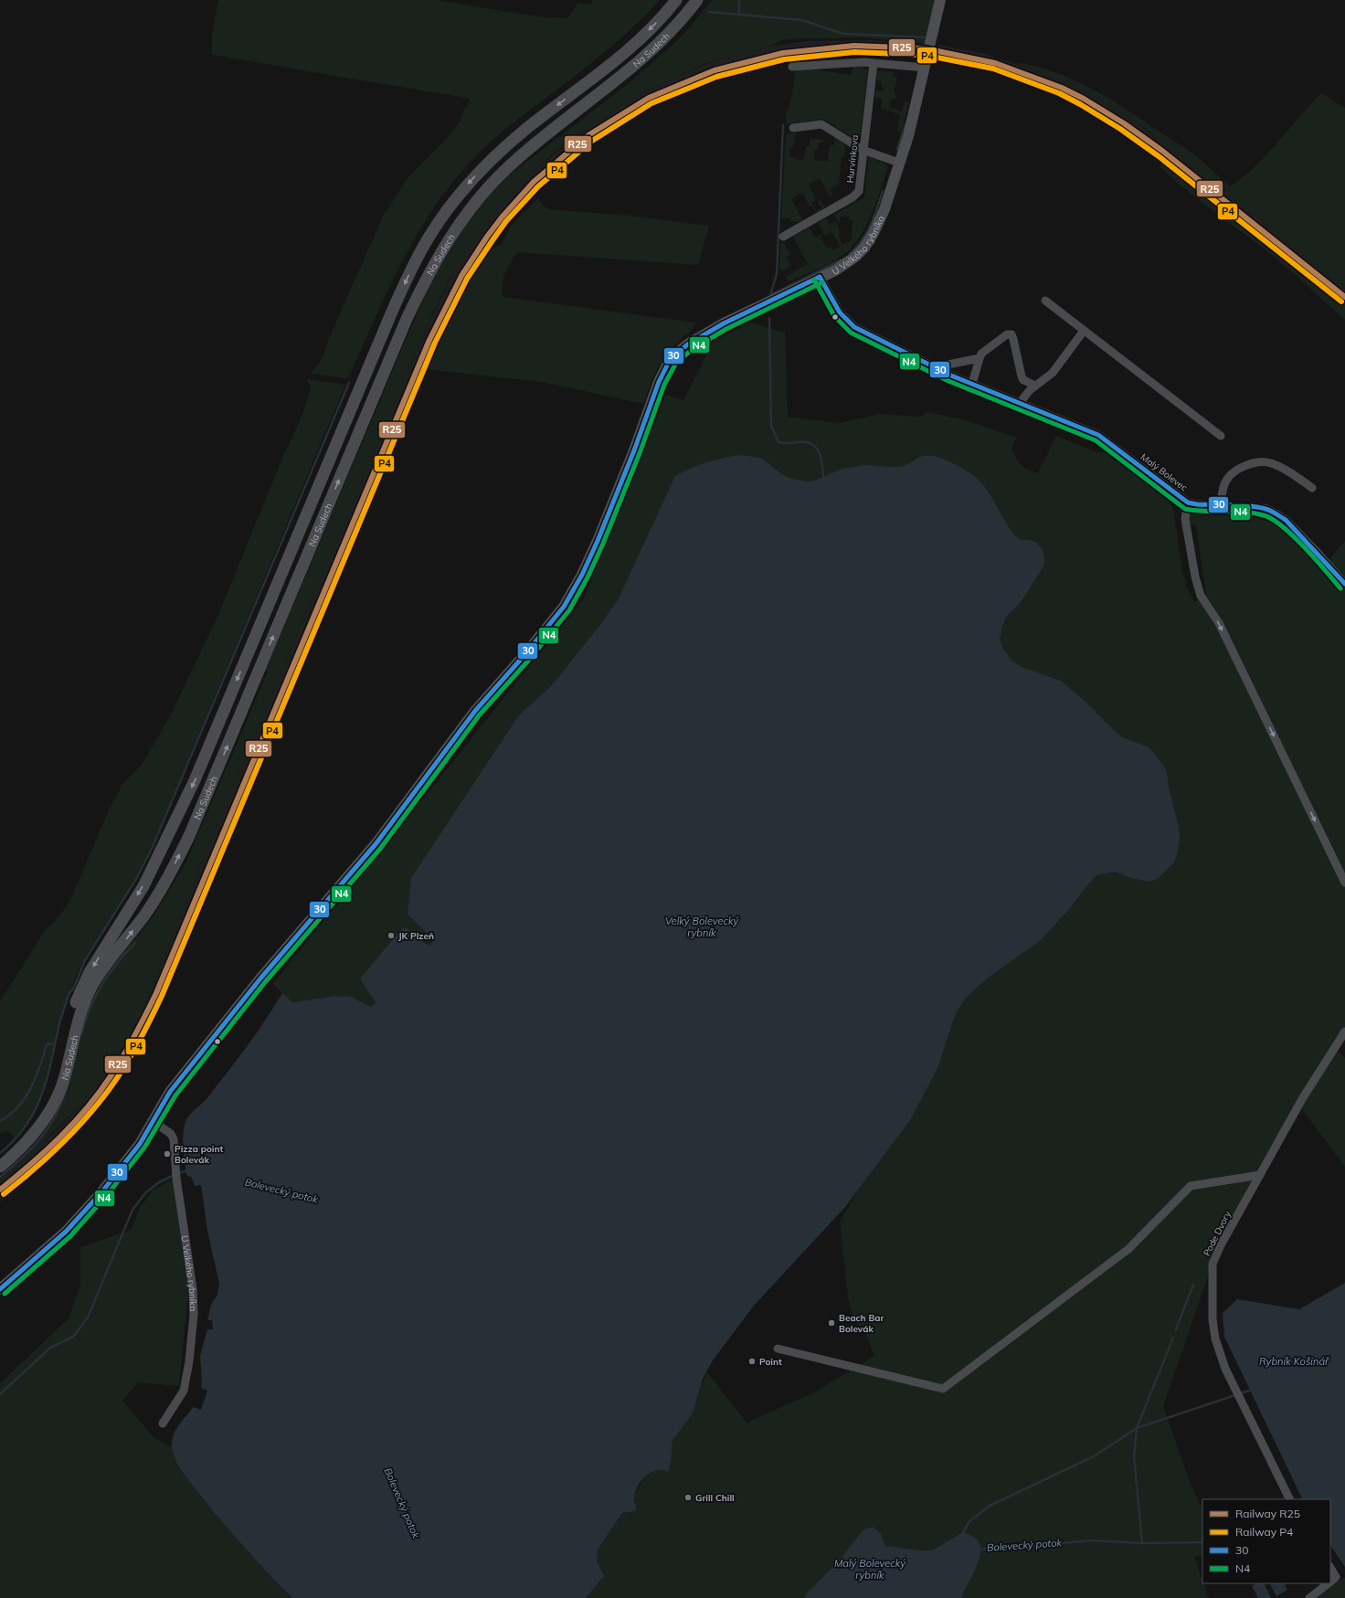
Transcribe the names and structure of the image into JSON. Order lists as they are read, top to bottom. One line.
{"streets":{"main road":["Na Sudech"],"street":["Hurvínkova","U Velkého rybníka","Malý Bolevec","Pode Dvory"]},"crossings":[["U Velkého rybníka","Malý Bolevec"]],"water":["Velký Bolevecký rybník","Bolevecký potok","Rybník Košinář","Malý Bolevecký rybník"],"places":["JK Plzeň","Pizza point Bolevák","Beach Bar Bolevák","Point","Grill Chill"],"lines":["rail line R25","rail line P4","transit line 30","transit line N4"],"legend":["Railway R25","Railway P4","30","N4"]}
